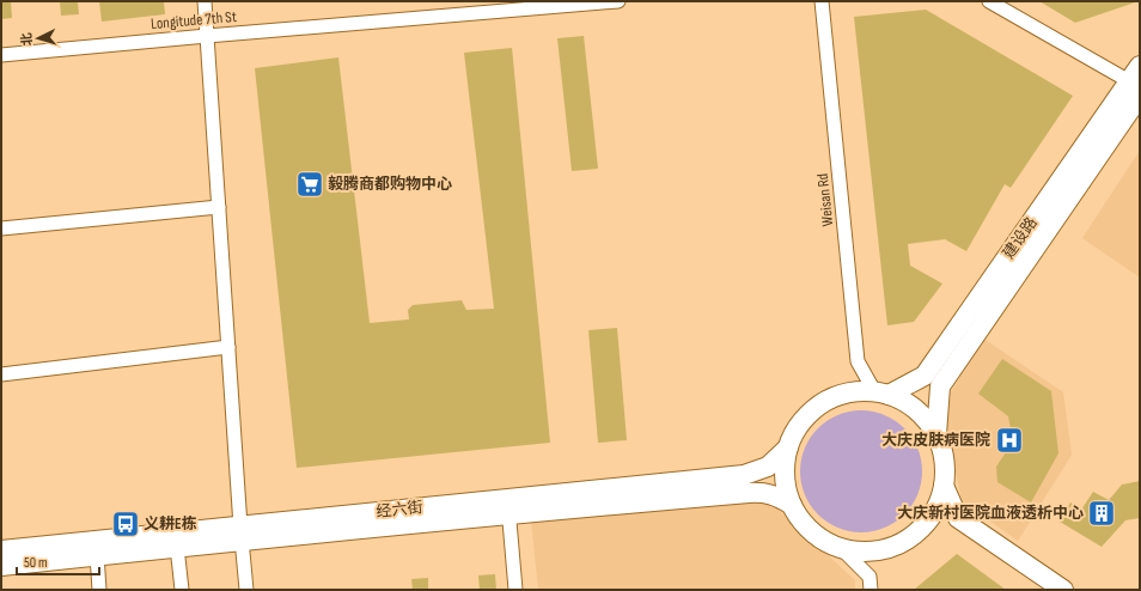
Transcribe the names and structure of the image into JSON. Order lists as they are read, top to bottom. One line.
{"streets":{"main road":["建设路","经六街"],"street":["Longitude 7th St","Weisan Rd"]},"crossings":[["Weisan Rd","建设路"],["Weisan Rd","经六街"],["建设路","经六街"]],"places":{"supermarket":["毅腾商都购物中心"],"hospital":["大庆皮肤病医院"],"building":["大庆新村医院血液透析中心"],"bus stop":["义耕E栋"]},"scale_bar":"50 m","north":"left"}
